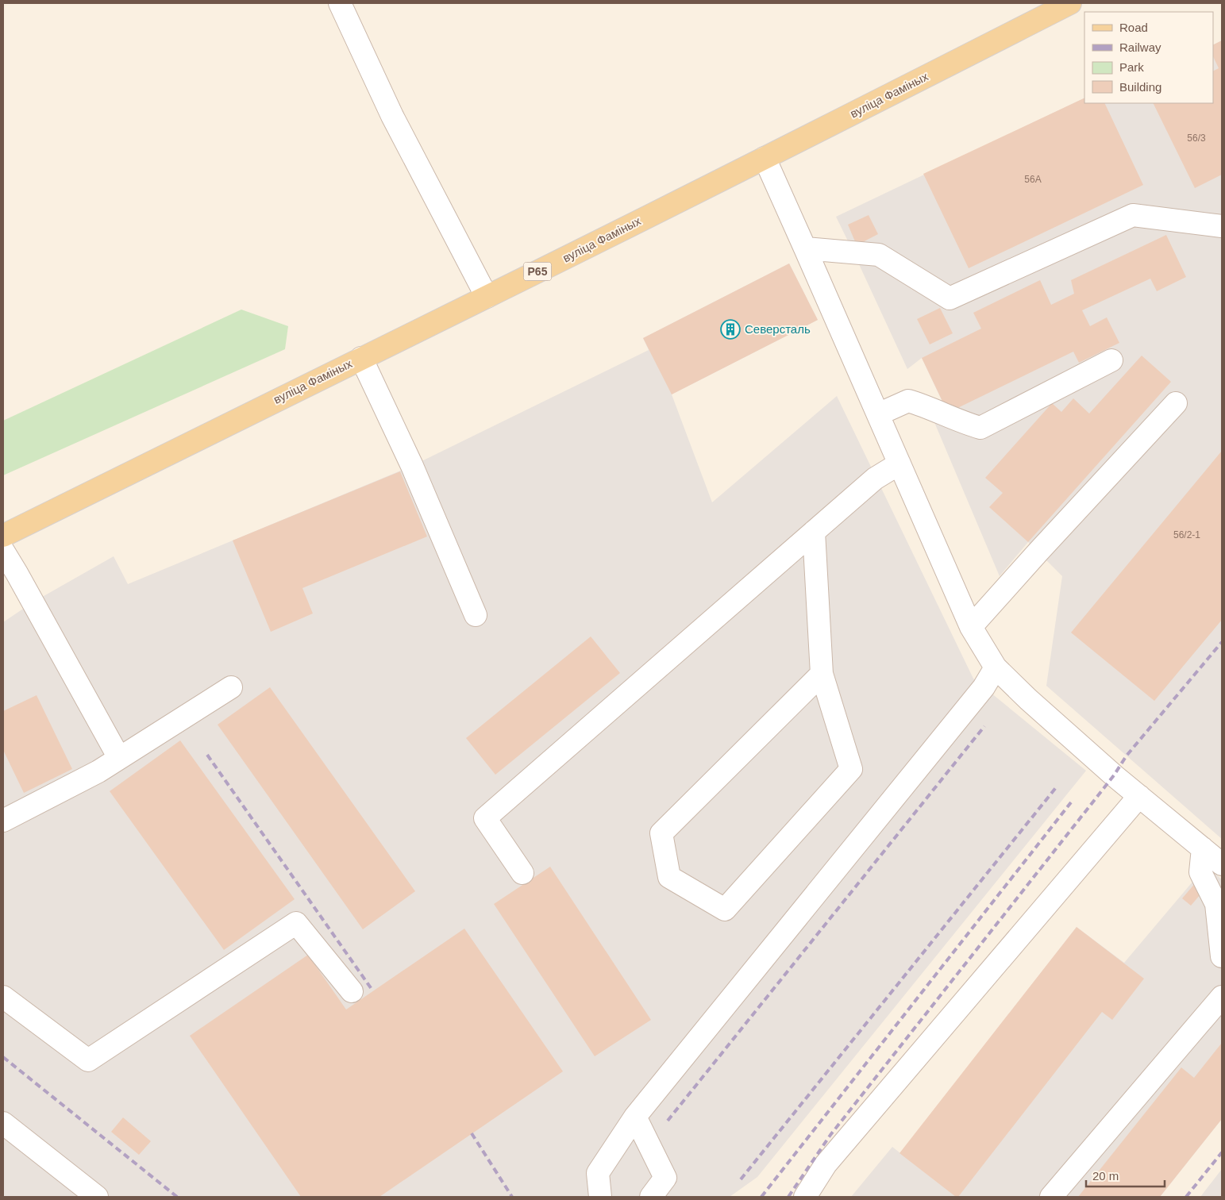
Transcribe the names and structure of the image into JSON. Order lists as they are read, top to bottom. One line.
{"streets":{"main road":["вуліца Фаміных","Р65"]},"places":{"building":["Северсталь"]},"house_numbers":["56/3","56А","56/2-1"],"legend":["Road","Railway","Park","Building"],"scale_bar":"20 m"}
